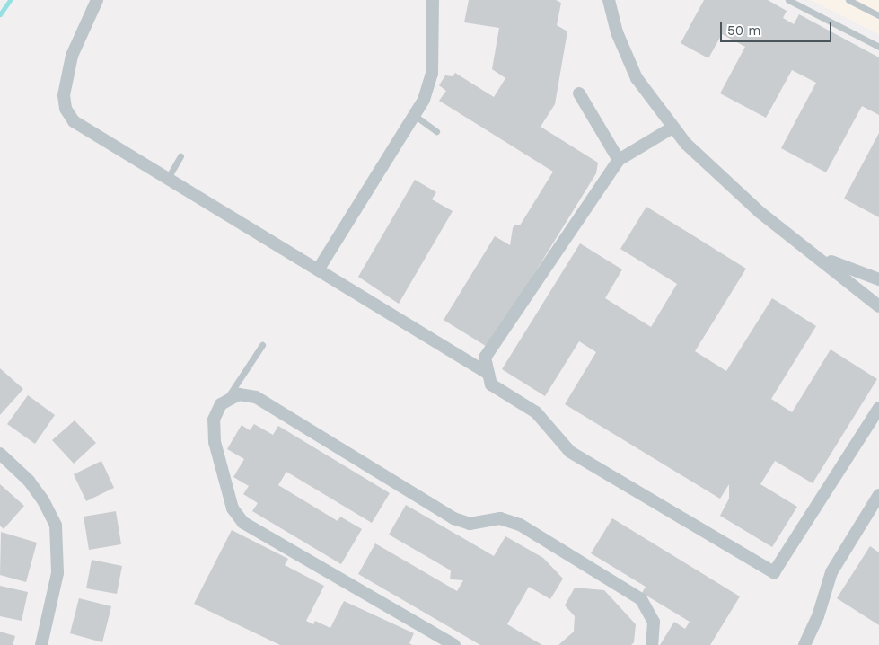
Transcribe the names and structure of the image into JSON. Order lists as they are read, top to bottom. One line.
{"scale_bar":"50 m"}
